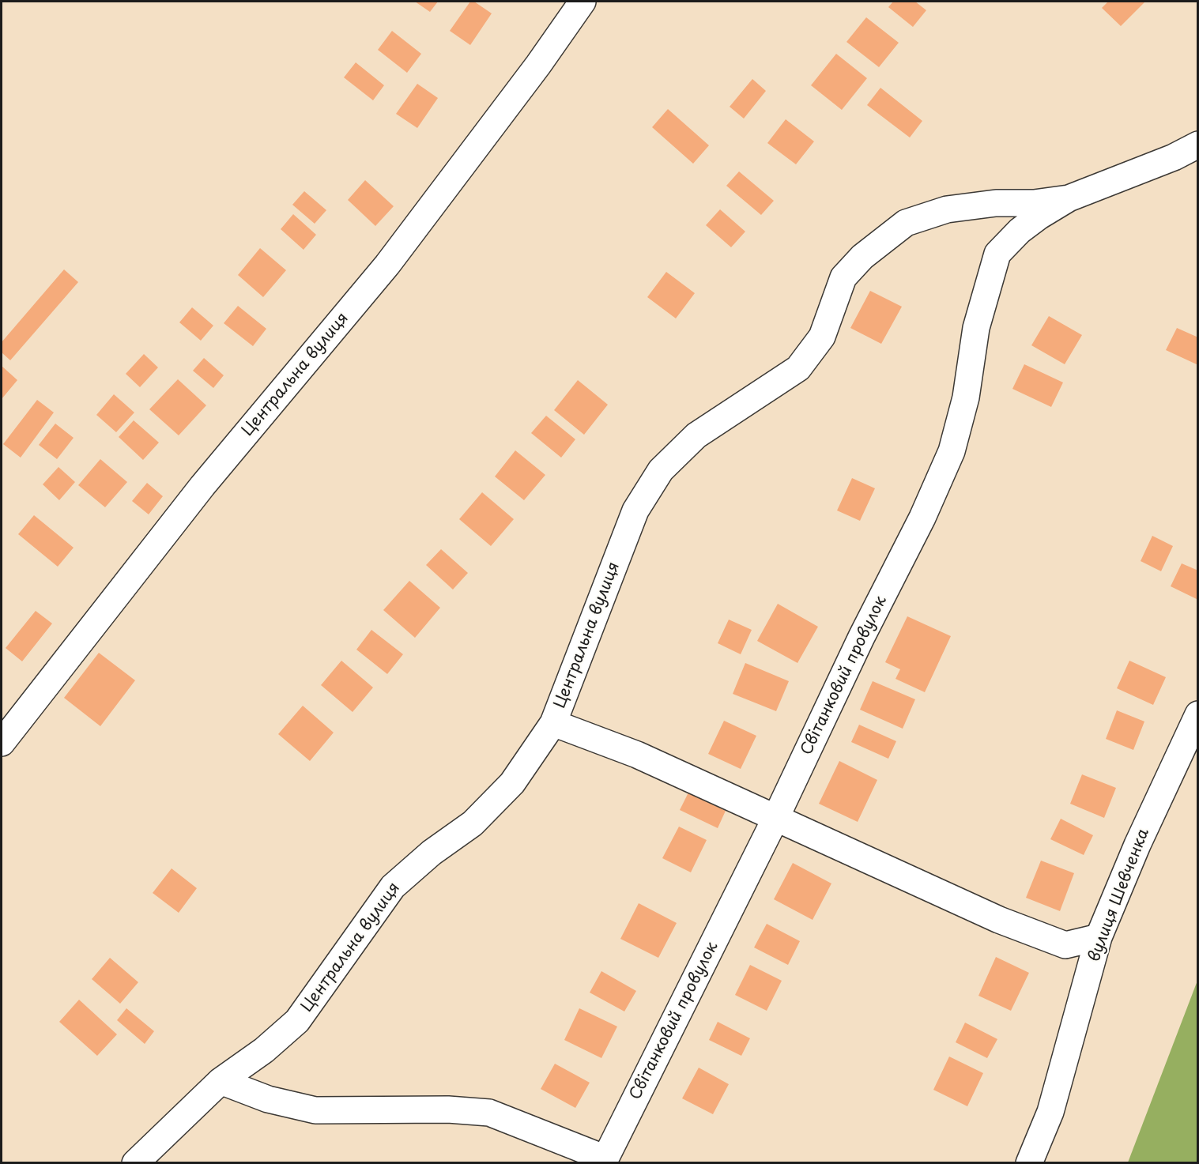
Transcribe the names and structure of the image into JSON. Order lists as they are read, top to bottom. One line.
{"streets":{"street":["Центральна вулиця","Світанковий провулок","вулиця Шевченка"]},"crossings":[["Центральна вулиця","Світанковий провулок"]]}
